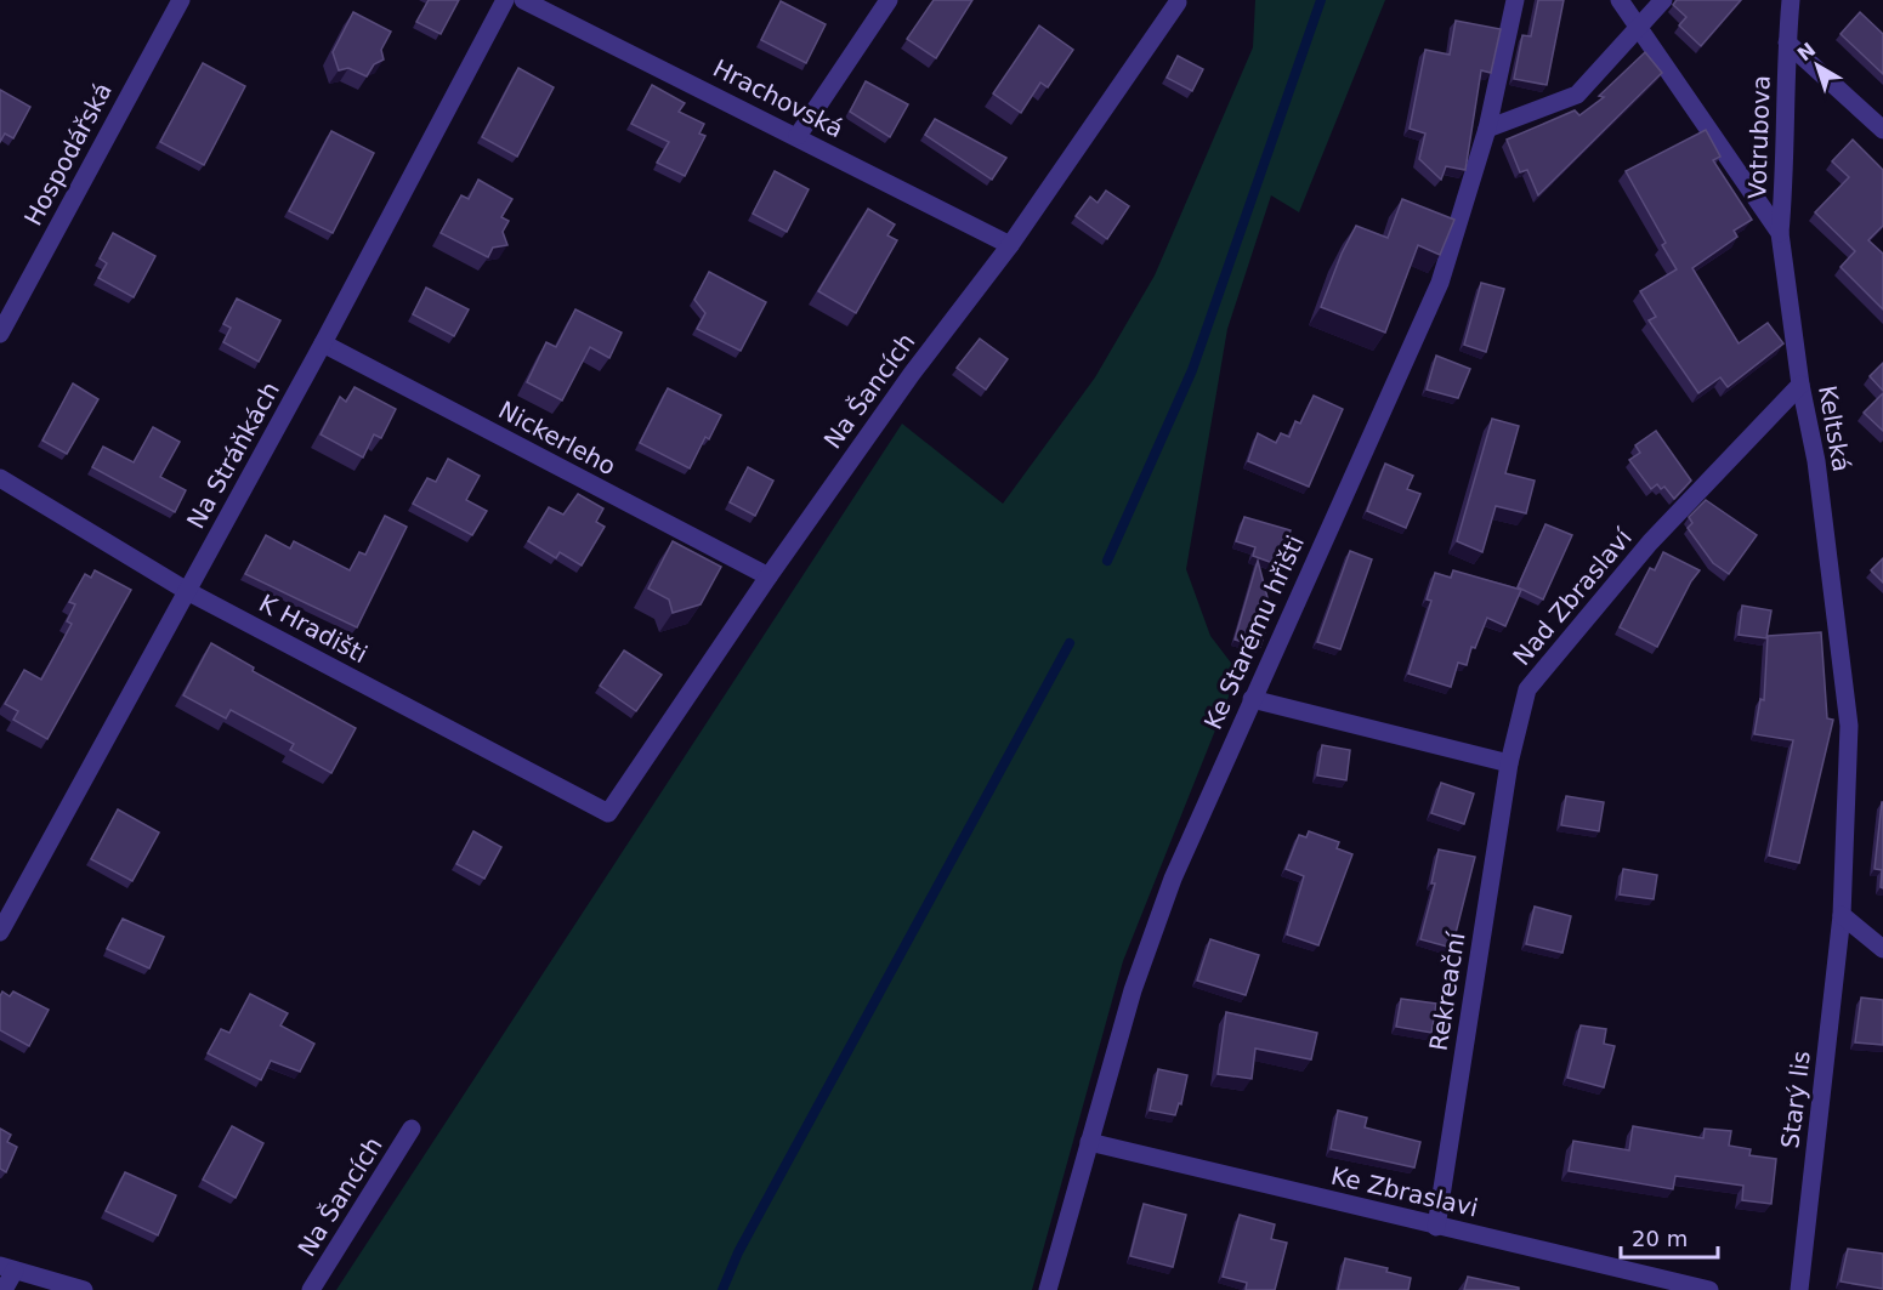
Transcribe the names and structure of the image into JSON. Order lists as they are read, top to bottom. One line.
{"streets":{"street":["Hrachovská","Votrubova","Hospodářská","Na Šancích","Keltská","Nickerleho","Na Stráňkách","Nad Zbraslaví","K Hradišti","Ke Starému hřišti","Rekreační","Starý lis","Ke Zbraslavi"]},"crossings":[["Hrachovská","Na Šancích"],["Votrubova","Keltská"],["Na Šancích","Nickerleho"],["Na Šancích","K Hradišti"],["Keltská","Nad Zbraslaví"],["Keltská","Starý lis"],["Nickerleho","Na Stráňkách"],["Na Stráňkách","K Hradišti"],["Nad Zbraslaví","Rekreační"],["Ke Starému hřišti","Ke Zbraslavi"],["Rekreační","Ke Zbraslavi"]],"scale_bar":"20 m","north":"top left"}
